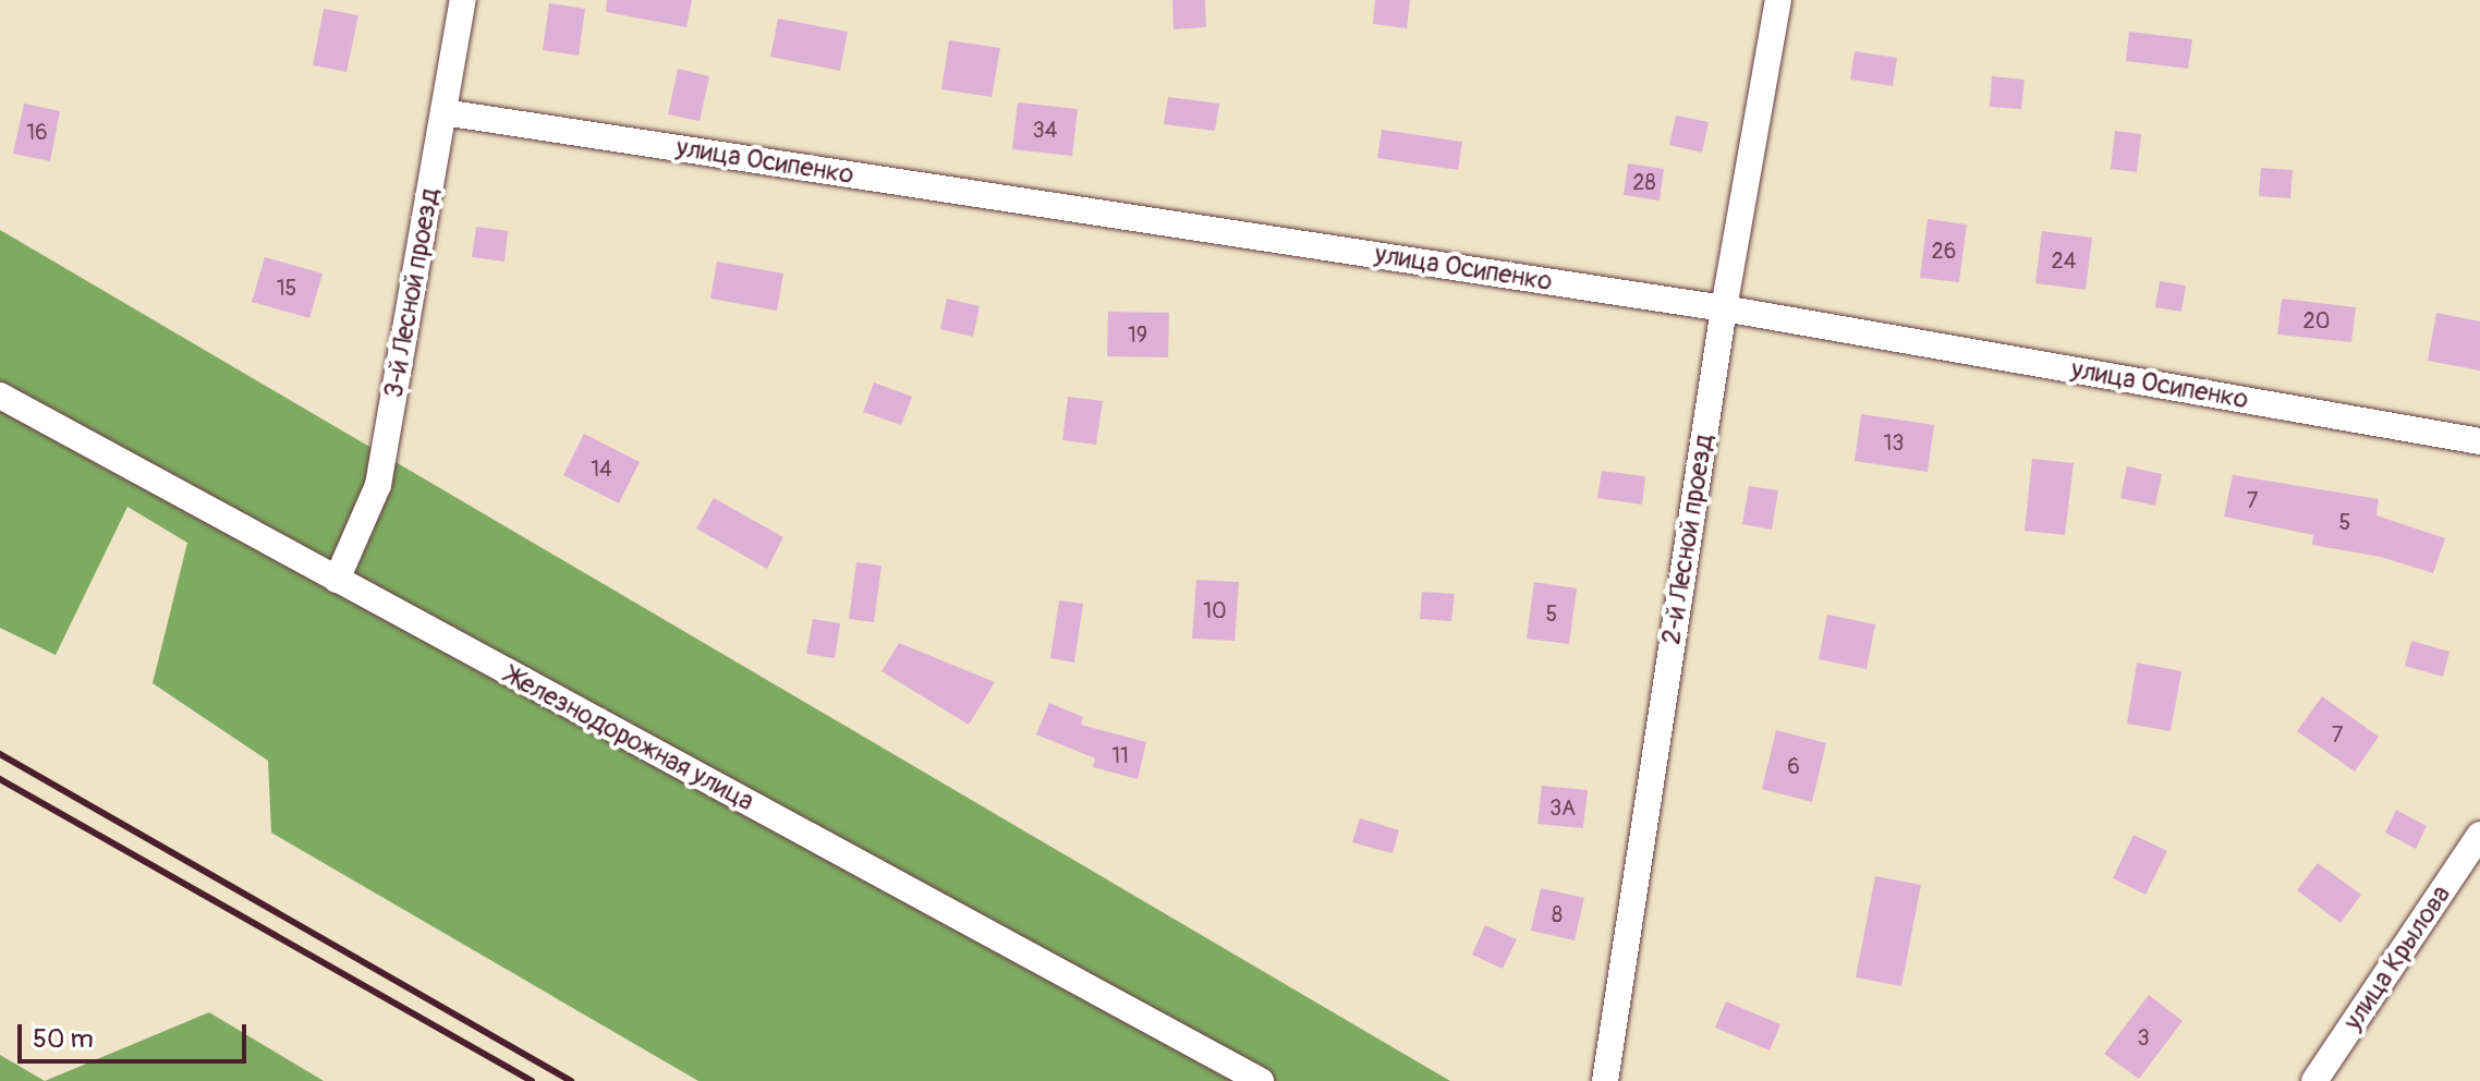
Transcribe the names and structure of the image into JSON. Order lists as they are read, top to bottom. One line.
{"streets":{"street":["улица Осипенко","3-й Лесной проезд","2-й Лесной проезд","Железнодорожная улица","улица Крылова"]},"crossings":[["улица Осипенко","3-й Лесной проезд"],["улица Осипенко","2-й Лесной проезд"],["3-й Лесной проезд","Железнодорожная улица"]],"house_numbers":["34","16","28","26","24","15","20","19","13","14","7","5","10","5","7","11","6","3А","8","3"],"scale_bar":"50 m"}
